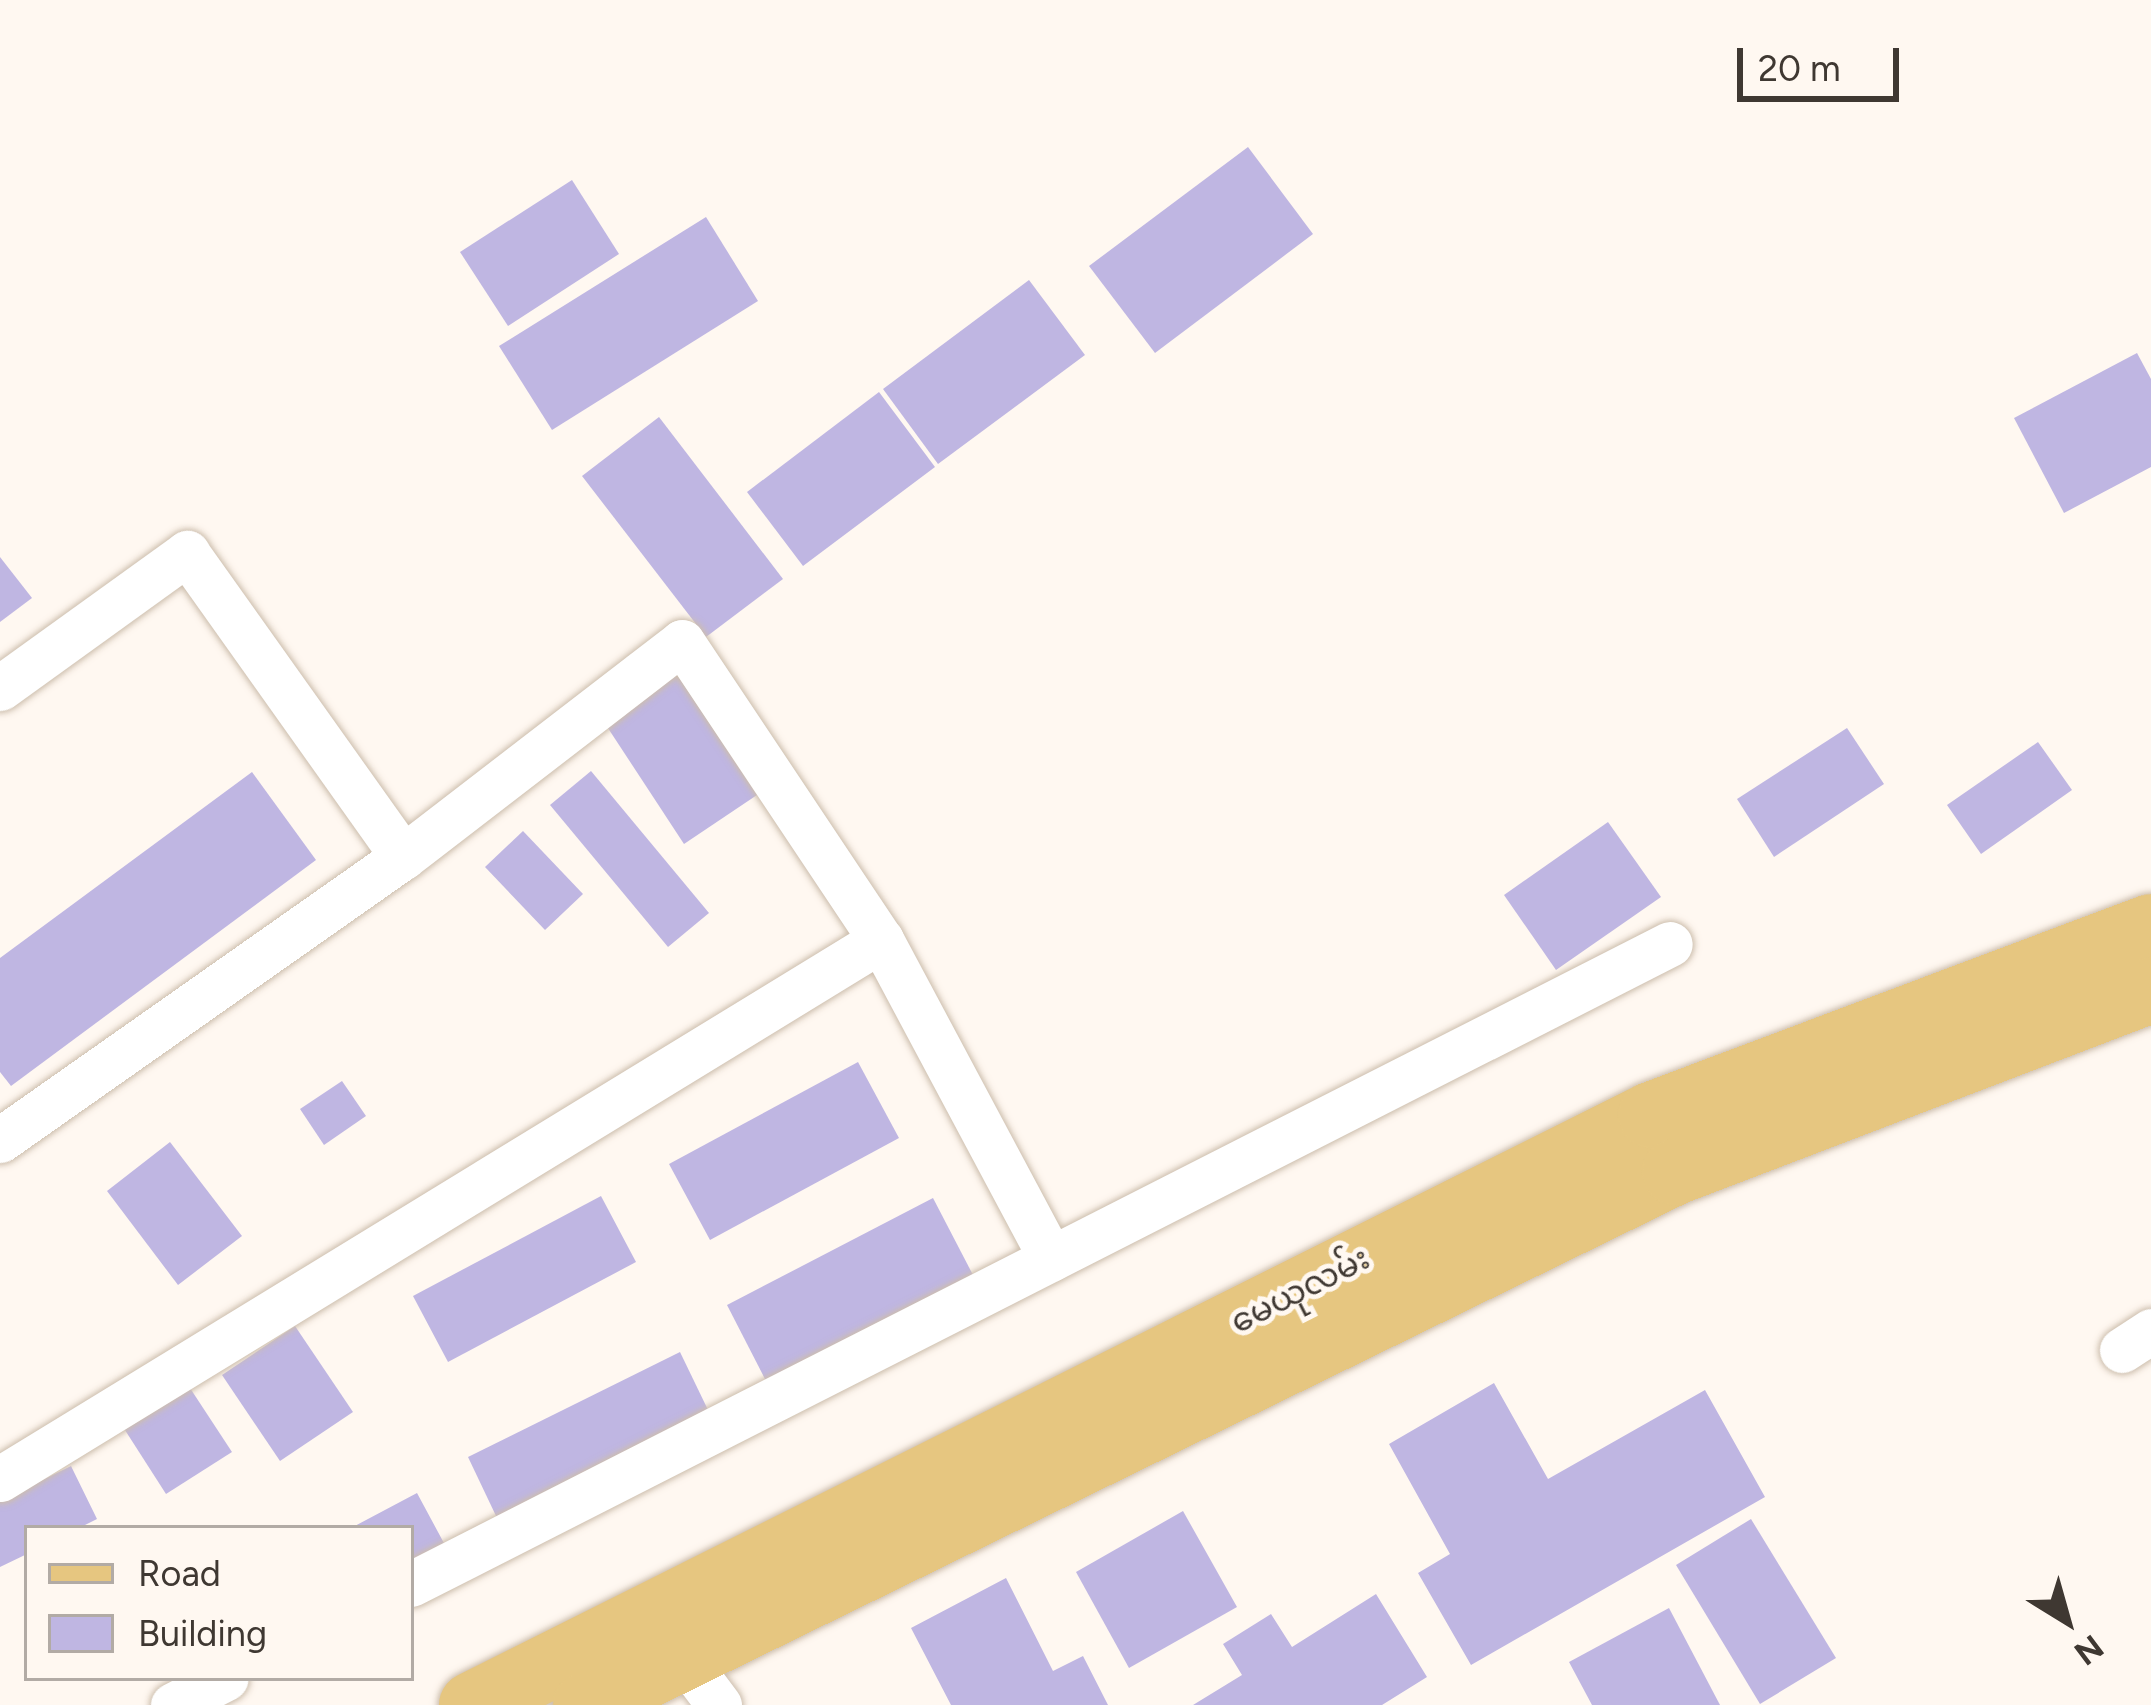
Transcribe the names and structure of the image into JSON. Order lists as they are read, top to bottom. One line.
{"streets":{"main road":["မေယုလမ်း"]},"legend":["Road","Building"],"scale_bar":"20 m","north":"bottom right"}
